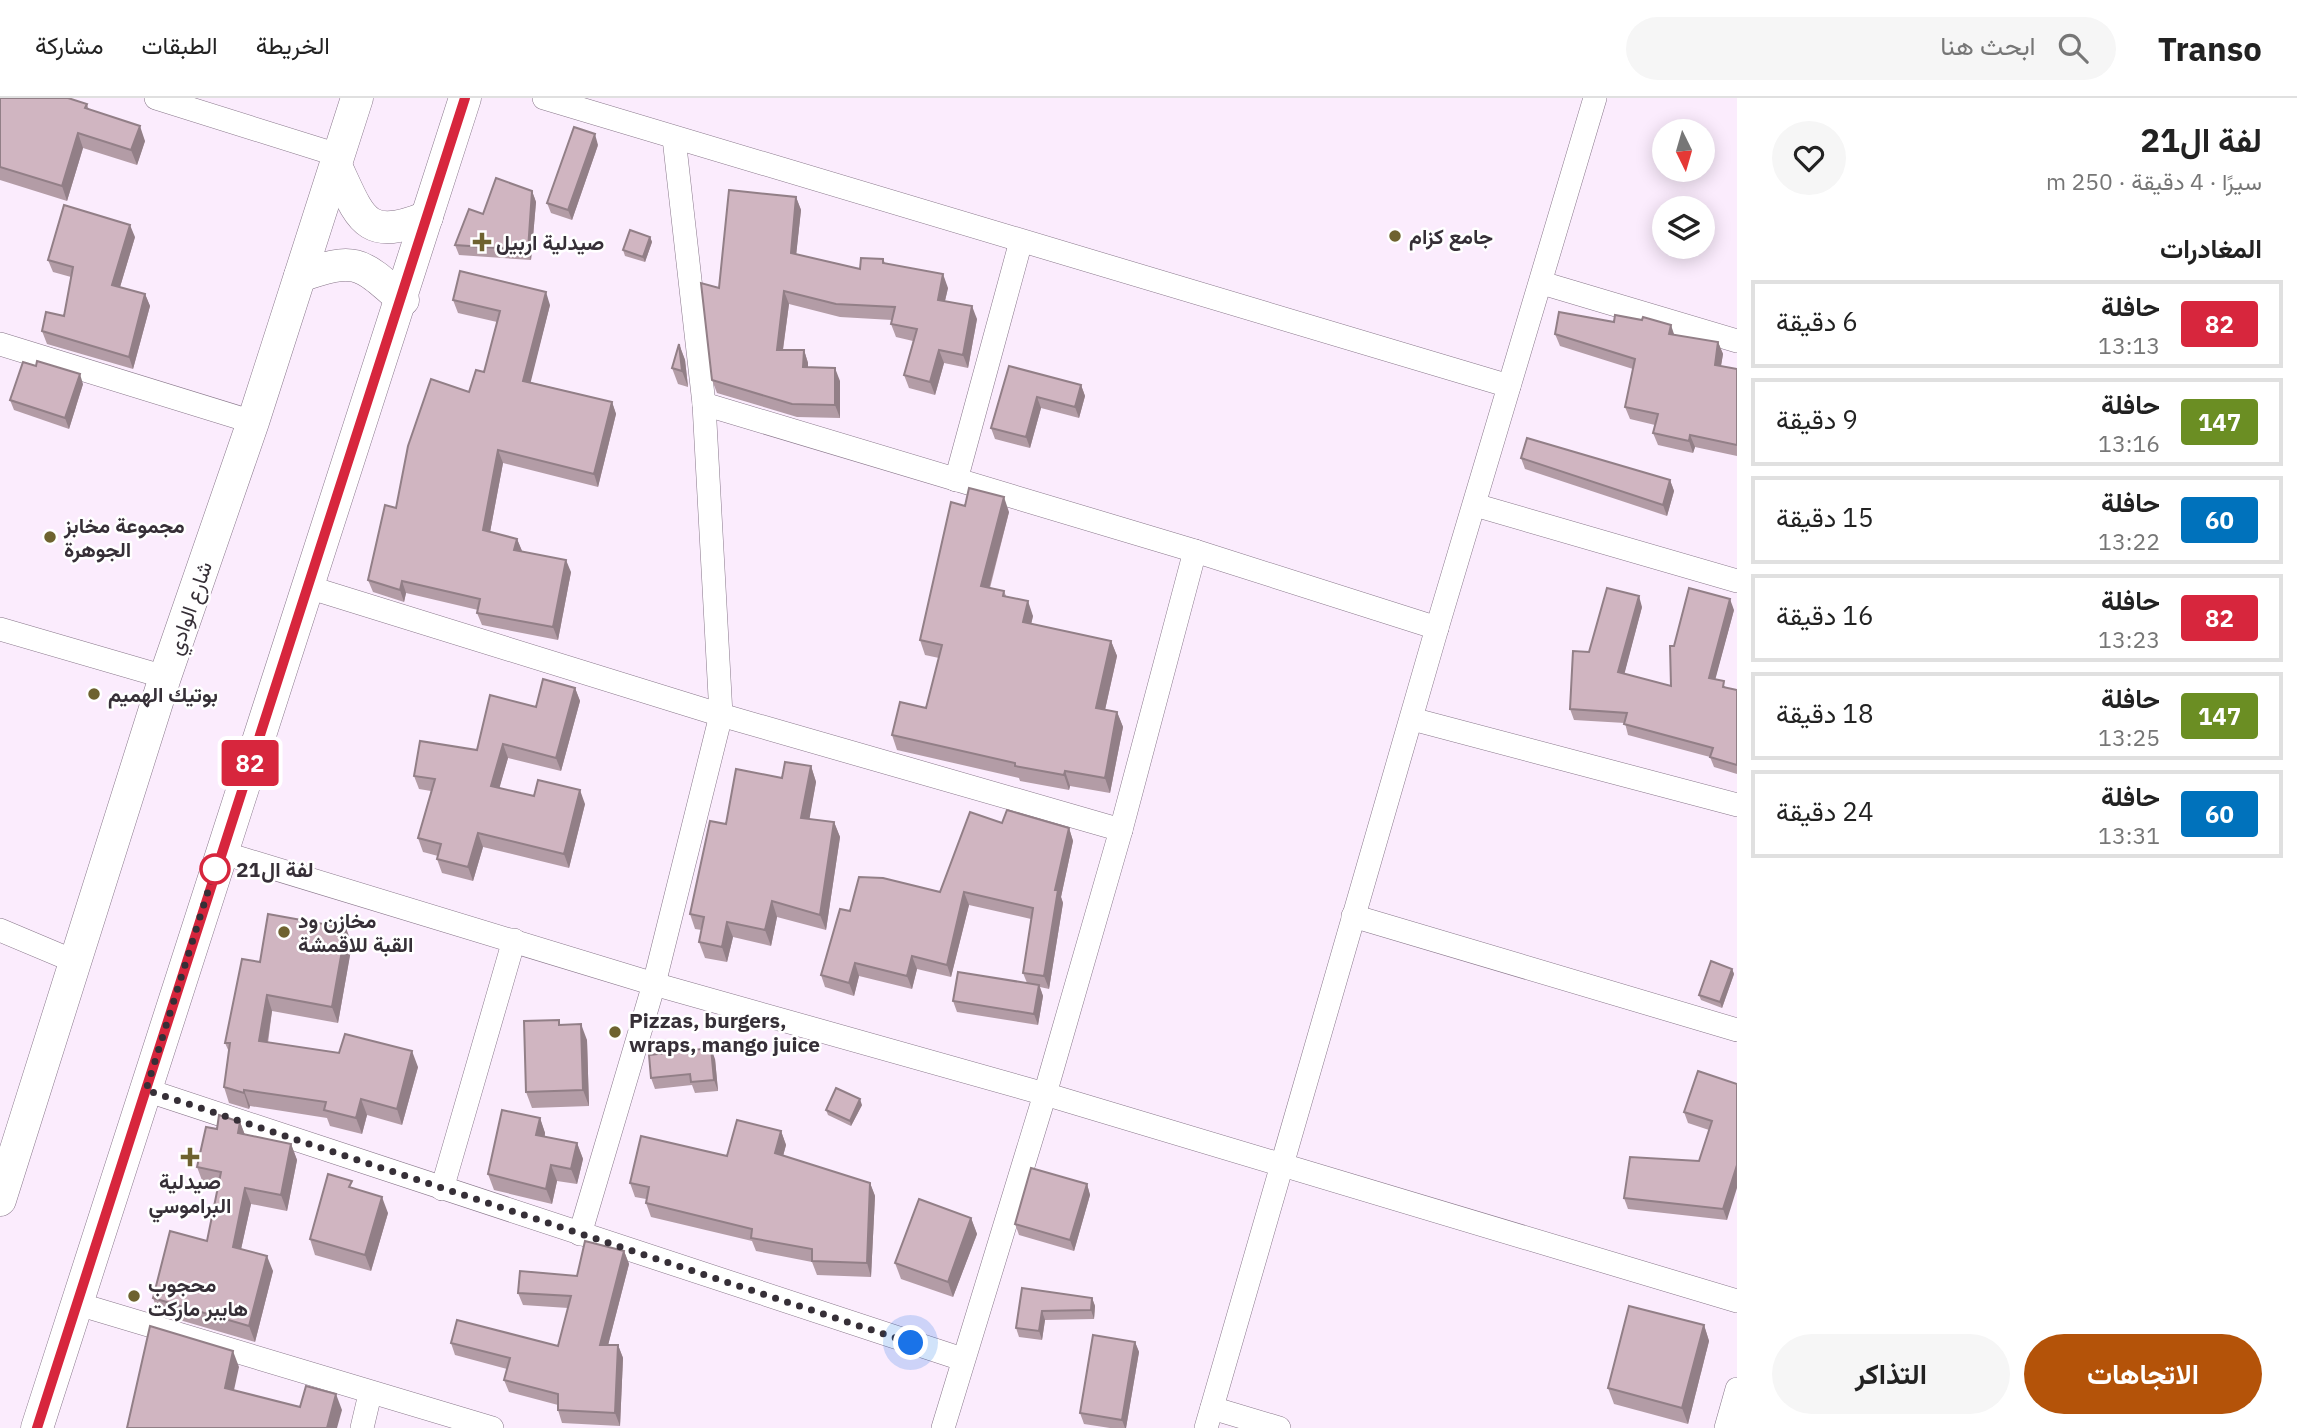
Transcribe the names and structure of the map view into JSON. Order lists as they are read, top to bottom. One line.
{"streets":{"main road":["شارع الوادي"]},"places":{"other":["جامع كزام","مجموعة مخابز الجوهرة","بوتيك الهميم","لفة ال21","مخازن ود القبة للاقمشة","Pizzas, burgers, wraps, mango juice","محجوب هايبر ماركت"],"health":["صيدلية اربيل","صيدلية البراموسي"]},"lines":["bus line 82"],"north":"bottom","page":{"header":"Transo","search":"ابحث هنا","nav":["الخريطة","الطبقات","مشاركة"],"heading":[["لفة ال21","سيرًا · 4 دقيقة · 250 m"],"المغادرات"],"on_map":"82","list":[{"mark":"82","name":"حافلة","note":"13:13","value":"6 دقيقة"},{"mark":"147","name":"حافلة","note":"13:16","value":"9 دقيقة"},{"mark":"60","name":"حافلة","note":"13:22","value":"15 دقيقة"},{"mark":"82","name":"حافلة","note":"13:23","value":"16 دقيقة"},{"mark":"147","name":"حافلة","note":"13:25","value":"18 دقيقة"},{"mark":"60","name":"حافلة","note":"13:31","value":"24 دقيقة"}],"buttons":["الاتجاهات","التذاكر"]}}
